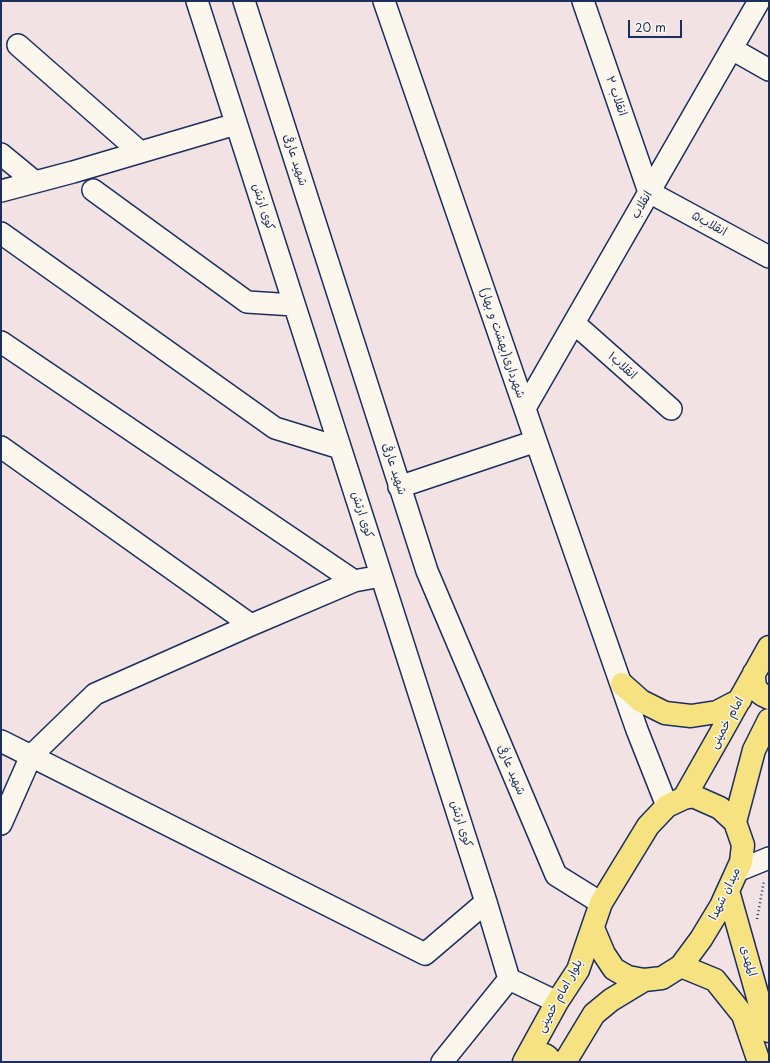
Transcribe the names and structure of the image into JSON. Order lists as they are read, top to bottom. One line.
{"streets":{"main road":["امام خمینی","میدان شهدا","المهدی","بلوار امام خمینی"],"street":["انقلاب ۲","شهید عارفی","انقلاب","کوی ارتش","انقلاب۵","شهرداری(بهشت و بهار)","انقلاب۱"]},"crossings":[["انقلاب ۲","انقلاب"],["انقلاب ۲","انقلاب۵"],["انقلاب","انقلاب۵"],["انقلاب","شهرداری(بهشت و بهار)"],["انقلاب","انقلاب۱"],["شهرداری(بهشت و بهار)","امام خمینی"],["شهرداری(بهشت و بهار)","میدان شهدا"],["امام خمینی","میدان شهدا"],["میدان شهدا","المهدی"],["میدان شهدا","بلوار امام خمینی"]],"scale_bar":"20 m"}
